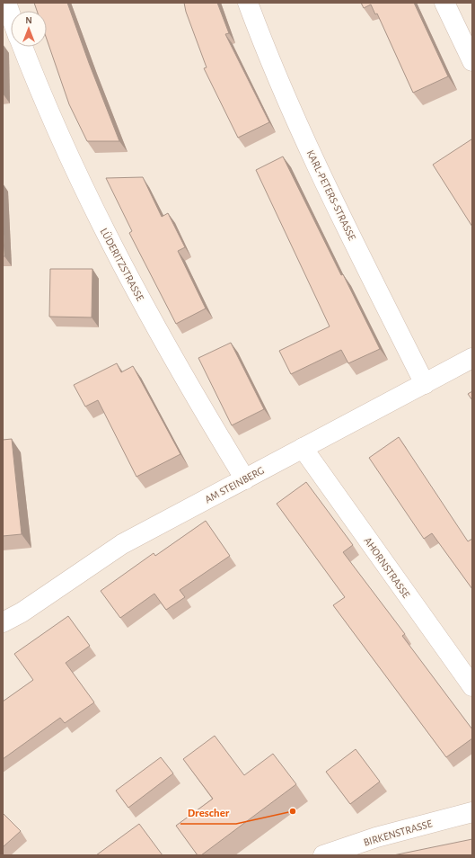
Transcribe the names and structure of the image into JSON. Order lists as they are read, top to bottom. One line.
{"streets":{"street":["KARL-PETERS-STRASSE","LÜDERITZSTRASSE","AM STEINBERG","AHORNSTRASSE","BIRKENSTRASSE"]},"crossings":[["KARL-PETERS-STRASSE","AM STEINBERG"],["LÜDERITZSTRASSE","AM STEINBERG"],["AM STEINBERG","AHORNSTRASSE"]],"places":["Drescher"],"north":"top"}
